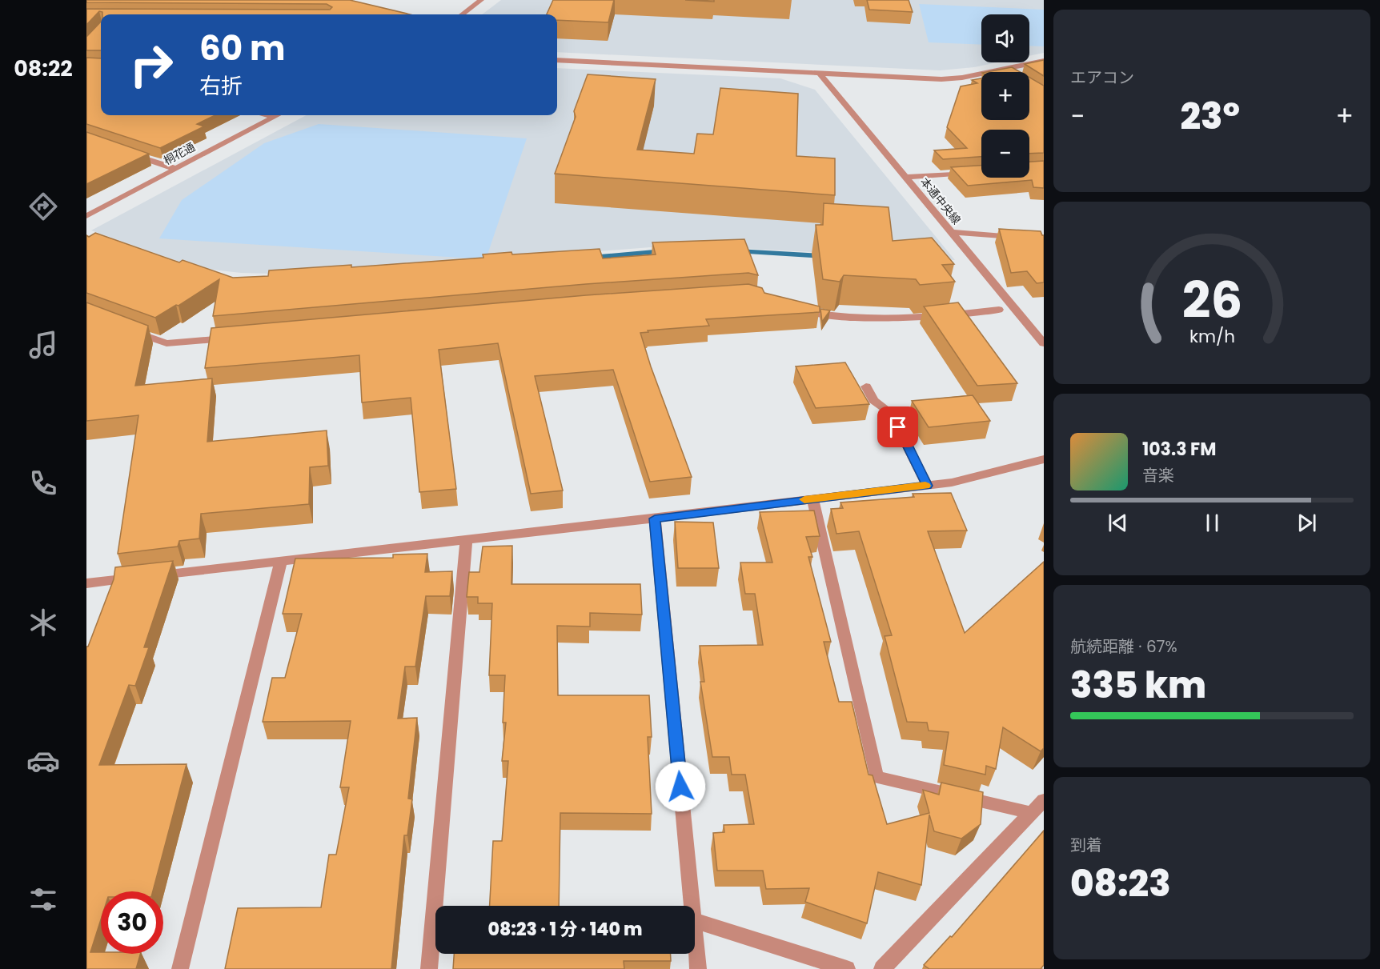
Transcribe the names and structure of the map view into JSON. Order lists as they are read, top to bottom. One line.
{"streets":{"street":["桐花通","本通中央線"]},"page":{"tabs":"08:22","tile":["エアコン",["航続距離 · 67%","335 km"],["到着","08:23"]],"map_buttons":["+","−"],"turn":["60 m","右折"],"heat":["−","23°","+"],"song":["103.3 FM","音楽"],"limit":"30","trip":"08:23 · 1 分 · 140 m","gauge":["26","km/h"]}}
